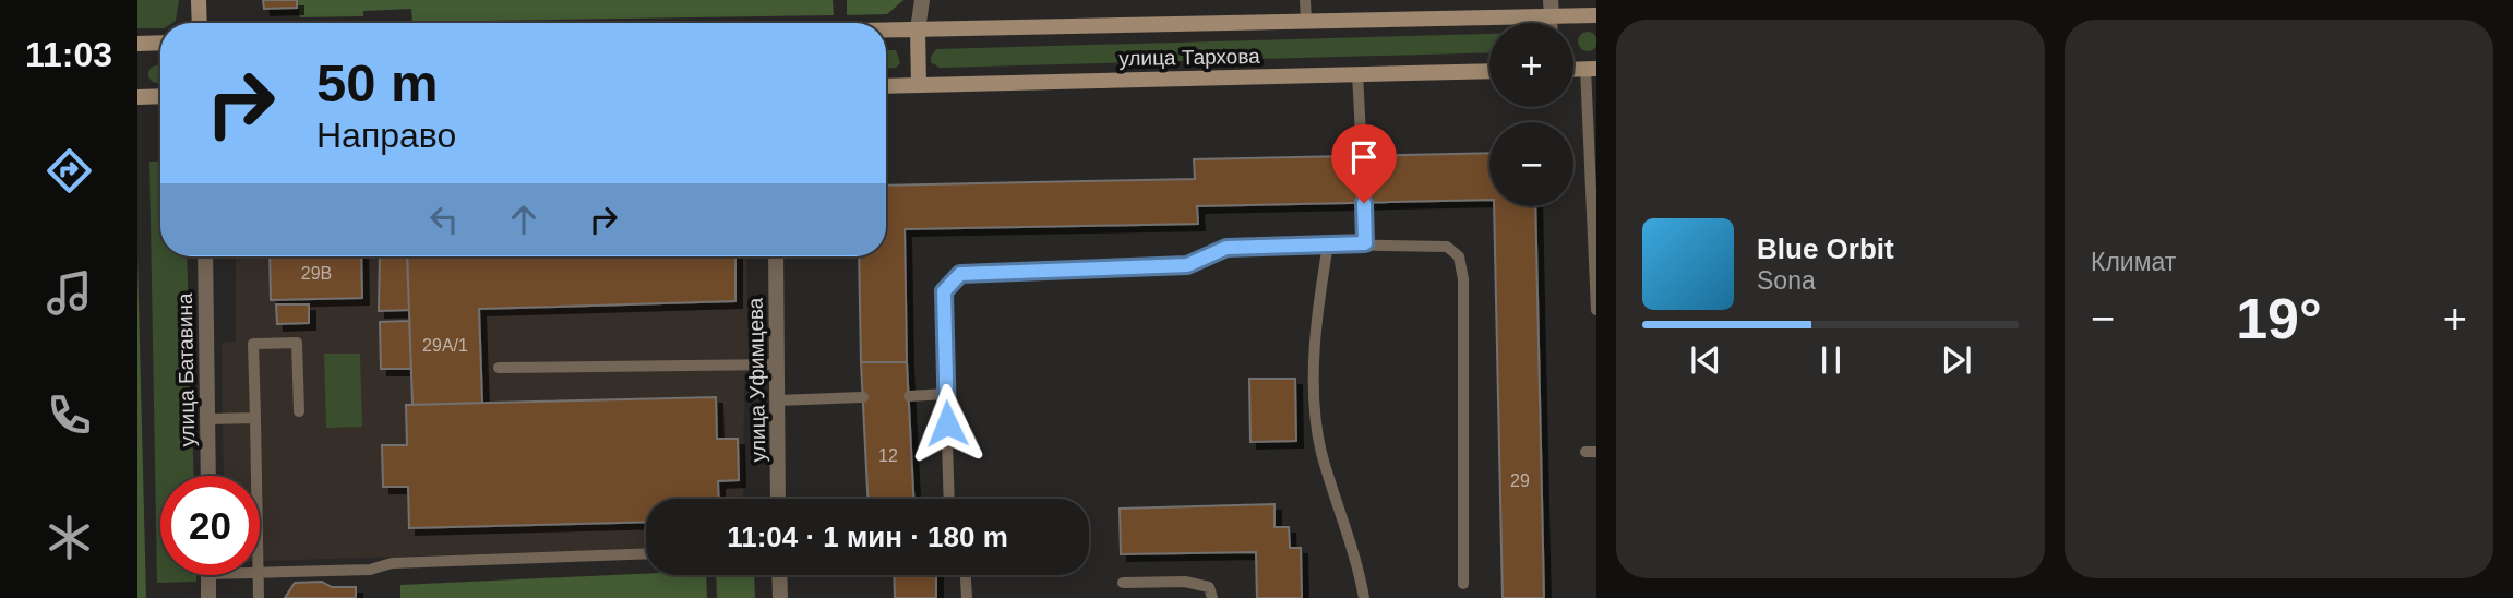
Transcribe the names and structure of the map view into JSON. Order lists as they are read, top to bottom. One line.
{"streets":{"main road":["улица Тархова"],"street":["улица Батавина","улица Уфимцева"]},"house_numbers":["29В","29А/1","12","29"],"page":{"tabs":"11:03","tile":"Климат","map_buttons":["+","−"],"turn":["50 m","Направо"],"song":["Blue Orbit","Sona"],"heat":["−","19°","+"],"limit":"20","trip":"11:04 · 1 мин · 180 m"}}
